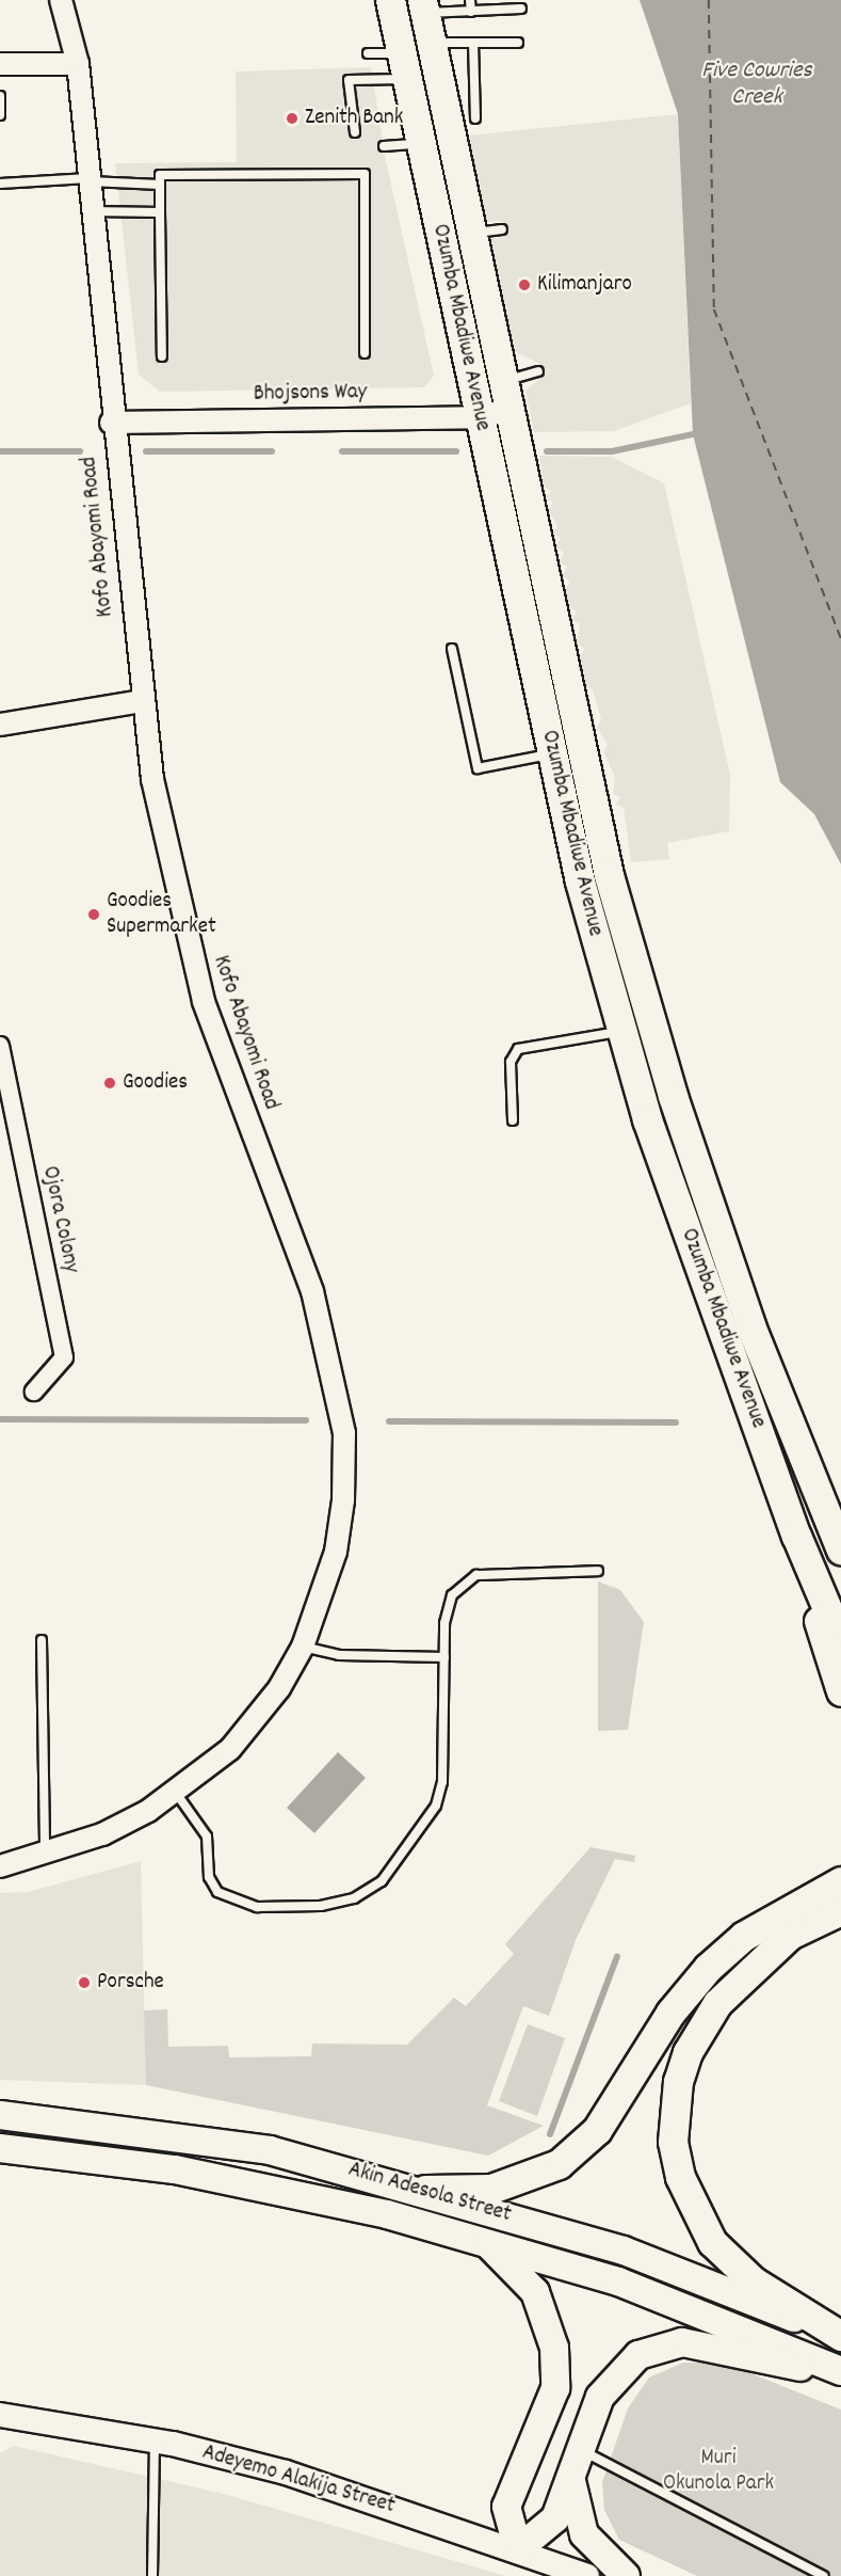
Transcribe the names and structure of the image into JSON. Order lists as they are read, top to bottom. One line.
{"streets":{"highway":["Ozumba Mbadiwe Avenue"],"main road":["Akin Adesola Street","Adeyemo Alakija Street"],"street":["Bhojsons Way","Kofo Abayomi Road","Ojora Colony"]},"crossings":[["Ozumba Mbadiwe Avenue","Bhojsons Way"],["Bhojsons Way","Kofo Abayomi Road"]],"water":["Five Cowries Creek"],"parks":["Muri Okunola Park"],"places":["Zenith Bank","Kilimanjaro","Goodies Supermarket","Goodies","Porsche"]}
